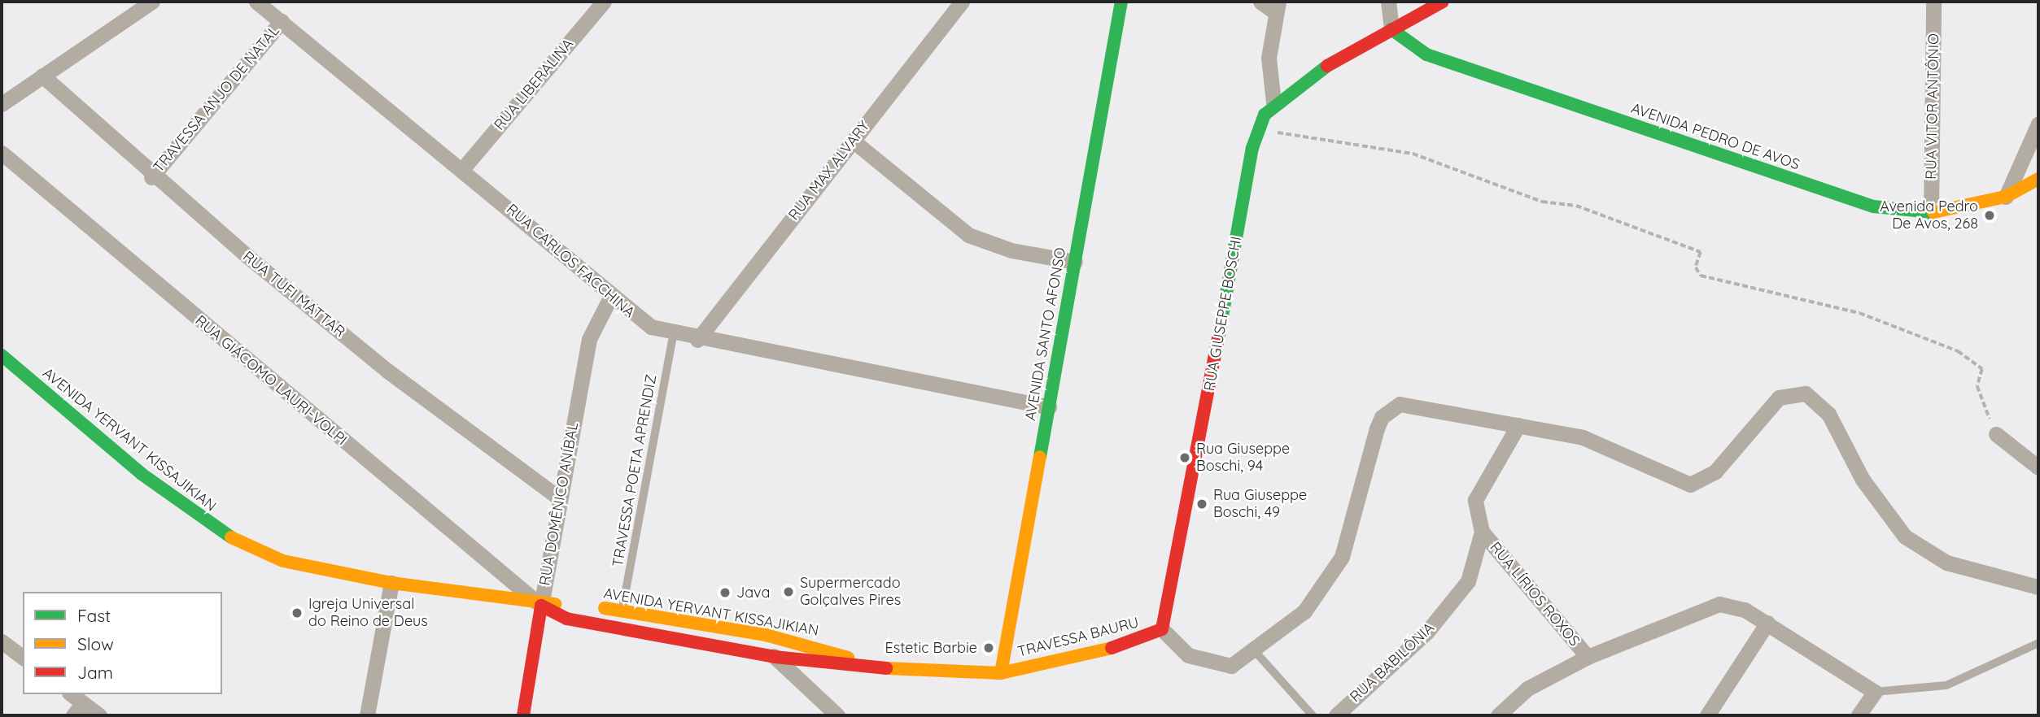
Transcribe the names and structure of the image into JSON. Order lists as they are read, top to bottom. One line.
{"streets":{"main road":["AVENIDA PEDRO DE AVOS","RUA GIUSEPPE BOSCHI","AVENIDA SANTO AFONSO","AVENIDA YERVANT KISSAJIKIAN","RUA DOMÊNICO ANÍBAL","TRAVESSA BAURU"],"street":["RUA LIBERALINA","TRAVESSA ANJO DE NATAL","RUA VITOR ANTÔNIO","RUA MAX ALVARY","RUA CARLOS FACCHINA","RUA TUFI MATTAR","RUA GIÁCOMO LAURI-VOLPI","RUA LÍRIOS ROXOS","RUA BABILÔNIA"],"lane":["TRAVESSA POETA APRENDIZ"]},"crossings":[["RUA LIBERALINA","RUA CARLOS FACCHINA"],["TRAVESSA ANJO DE NATAL","RUA CARLOS FACCHINA"],["TRAVESSA ANJO DE NATAL","RUA TUFI MATTAR"],["RUA VITOR ANTÔNIO","AVENIDA PEDRO DE AVOS"],["RUA MAX ALVARY","RUA CARLOS FACCHINA"],["RUA CARLOS FACCHINA","AVENIDA SANTO AFONSO"],["RUA CARLOS FACCHINA","TRAVESSA POETA APRENDIZ"],["RUA CARLOS FACCHINA","RUA DOMÊNICO ANÍBAL"],["RUA TUFI MATTAR","RUA DOMÊNICO ANÍBAL"],["RUA GIUSEPPE BOSCHI","TRAVESSA BAURU"],["AVENIDA SANTO AFONSO","AVENIDA YERVANT KISSAJIKIAN"],["AVENIDA SANTO AFONSO","TRAVESSA BAURU"],["RUA GIÁCOMO LAURI-VOLPI","AVENIDA YERVANT KISSAJIKIAN"],["RUA GIÁCOMO LAURI-VOLPI","RUA DOMÊNICO ANÍBAL"],["AVENIDA YERVANT KISSAJIKIAN","TRAVESSA POETA APRENDIZ"],["AVENIDA YERVANT KISSAJIKIAN","RUA DOMÊNICO ANÍBAL"],["AVENIDA YERVANT KISSAJIKIAN","TRAVESSA BAURU"],["RUA LÍRIOS ROXOS","RUA BABILÔNIA"]],"places":["Avenida Pedro De Avos, 268","Rua Giuseppe Boschi, 94","Rua Giuseppe Boschi, 49","Supermercado Golçalves Pires","Java","Igreja Universal do Reino de Deus","Estetic Barbie"],"legend":["Fast","Slow","Jam"]}
